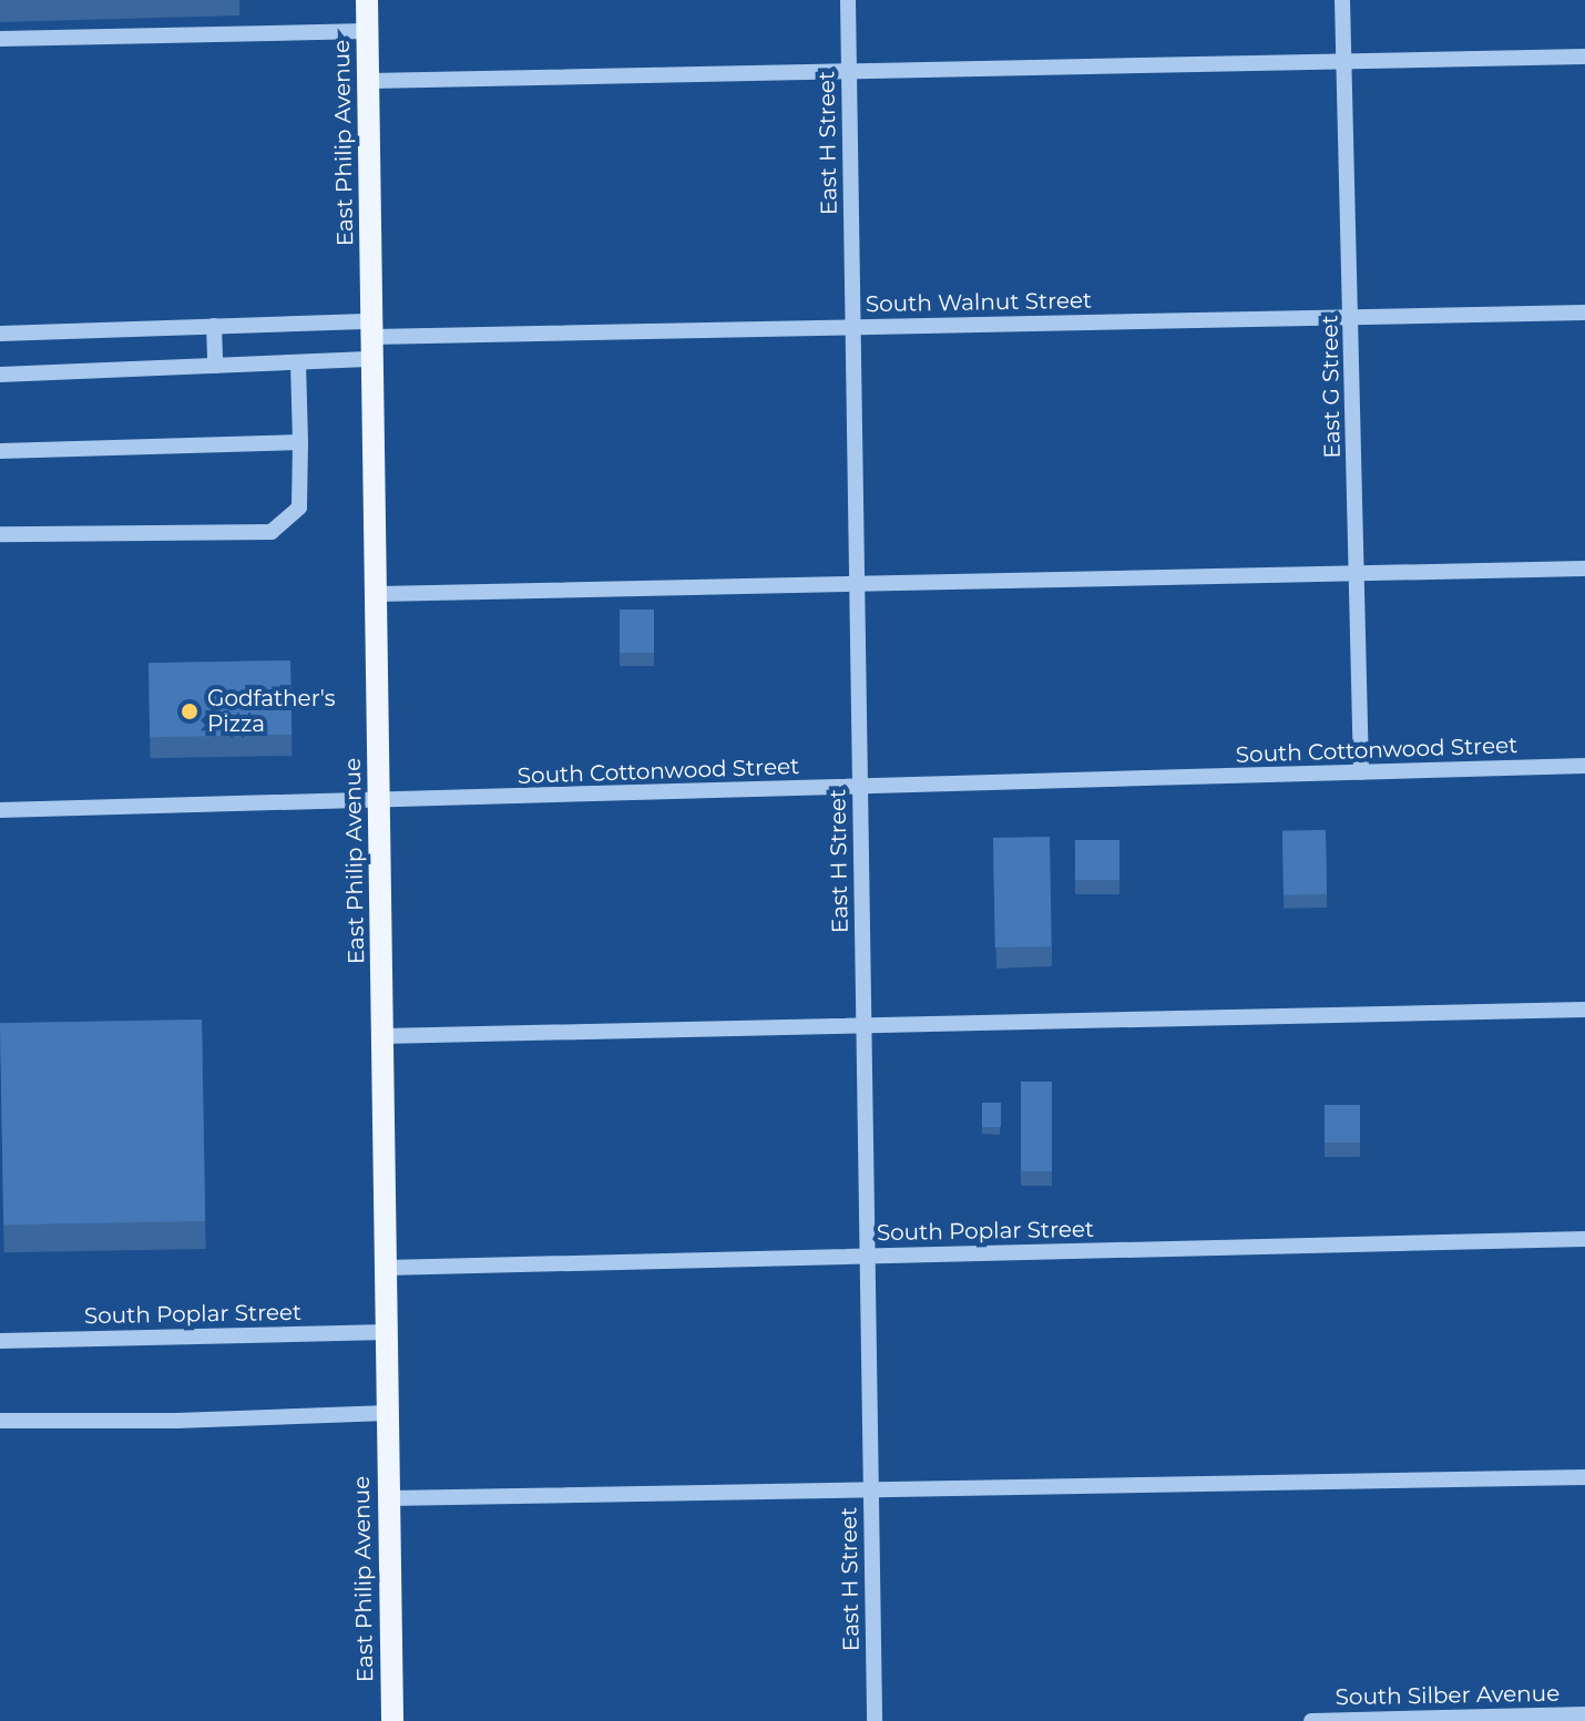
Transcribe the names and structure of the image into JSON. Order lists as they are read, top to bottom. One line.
{"streets":{"main road":["East Philip Avenue"],"street":["East H Street","South Walnut Street","East G Street","South Cottonwood Street","South Poplar Street","South Silber Avenue"]},"crossings":[["East Philip Avenue","South Walnut Street"],["East Philip Avenue","South Cottonwood Street"],["East Philip Avenue","South Poplar Street"],["East H Street","South Walnut Street"],["East H Street","South Cottonwood Street"],["East H Street","South Poplar Street"],["South Walnut Street","East G Street"],["East G Street","South Cottonwood Street"]],"places":["Godfather's Pizza"]}
